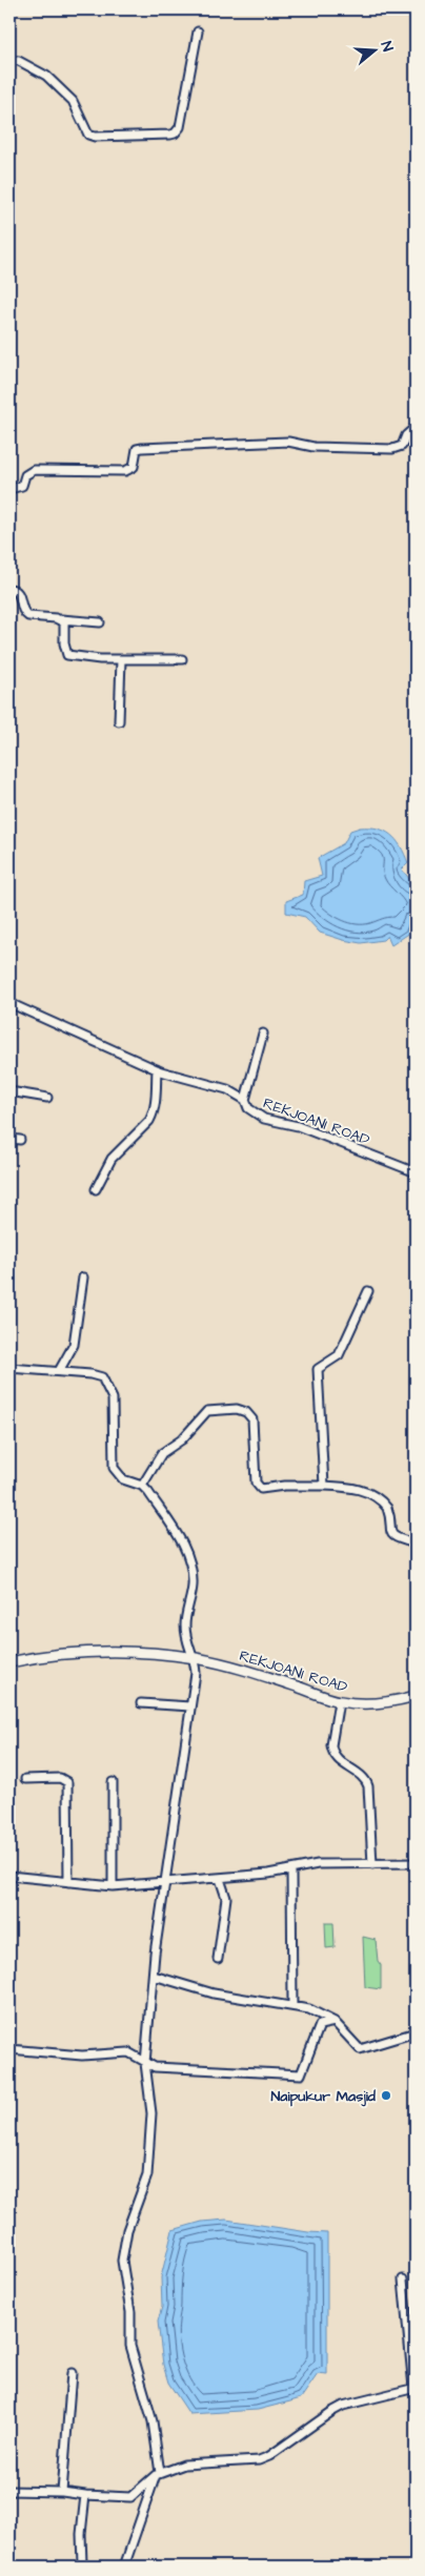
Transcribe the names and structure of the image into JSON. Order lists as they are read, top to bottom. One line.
{"streets":{"street":["REKJOANI ROAD"]},"places":["Naipukur Masjid"],"north":"right"}
